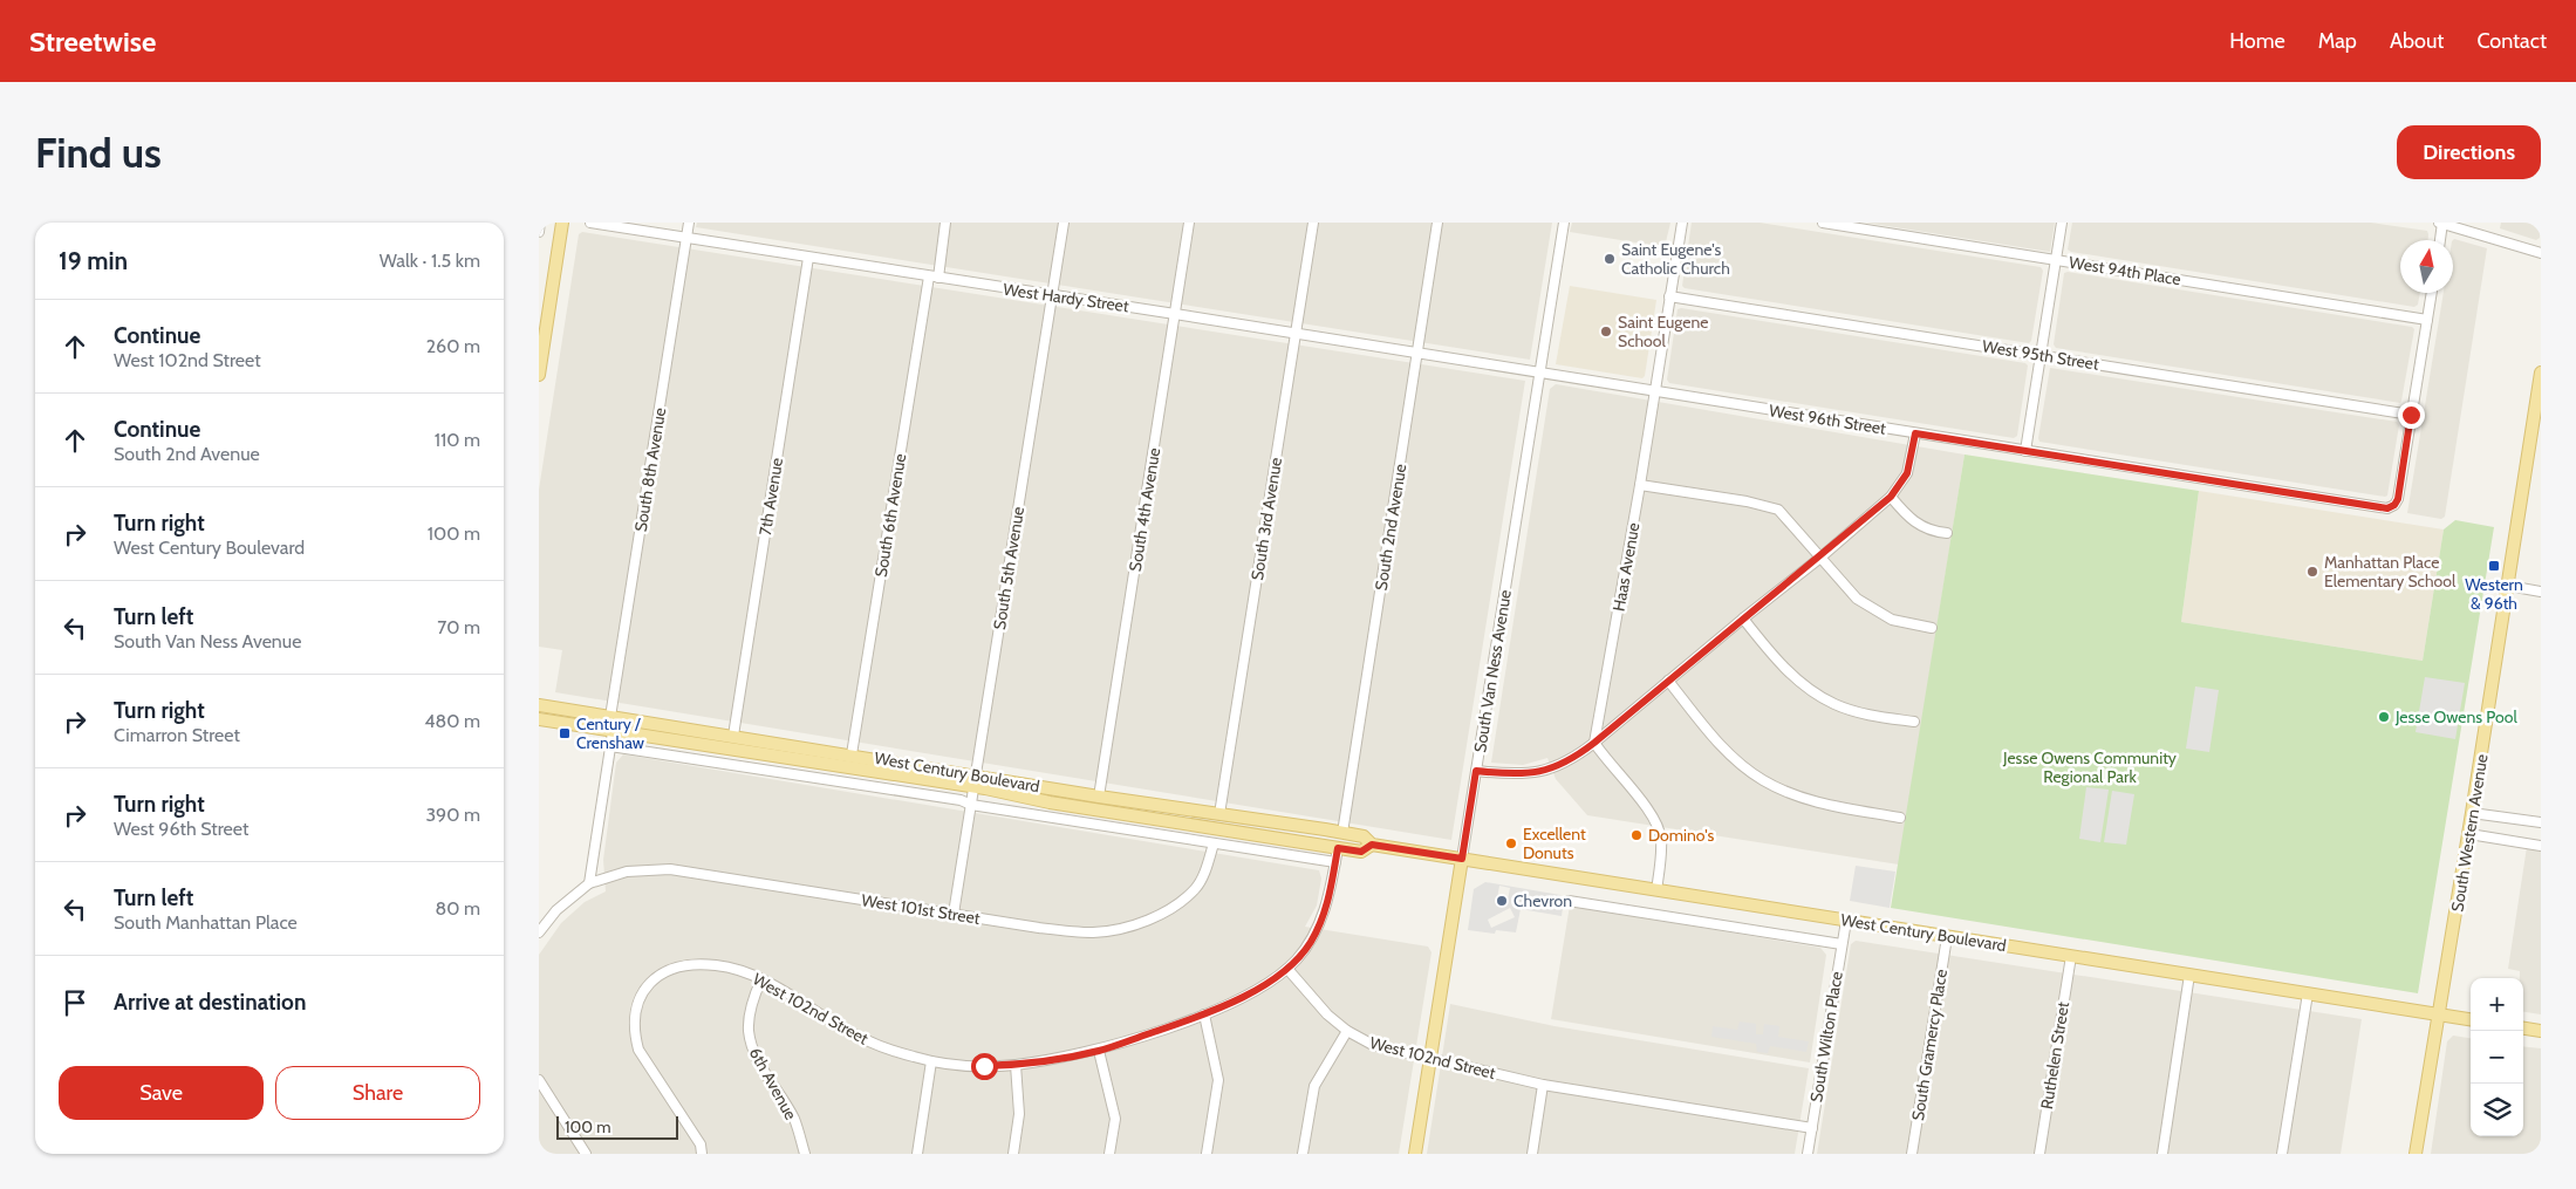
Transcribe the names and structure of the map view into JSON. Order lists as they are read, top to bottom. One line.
{"streets":{"main road":["South Van Ness Avenue","West Century Boulevard","South Western Avenue"],"street":["West 94th Place","West Hardy Street","West 95th Street","West 96th Street","South 8th Avenue","7th Avenue","South 4th Avenue","South 6th Avenue","South 3rd Avenue","South 2nd Avenue","Haas Avenue","South 5th Avenue","West 101st Street","West 102nd Street","South Wilton Place","South Gramercy Place","Ruthelen Street","6th Avenue"]},"crossings":[["West Hardy Street","West 96th Street"],["West Hardy Street","South 8th Avenue"],["West Hardy Street","7th Avenue"],["West Hardy Street","South 4th Avenue"],["West Hardy Street","South 6th Avenue"],["West Hardy Street","South 3rd Avenue"],["West Hardy Street","South 2nd Avenue"],["West Hardy Street","South 5th Avenue"],["West Hardy Street","South Van Ness Avenue"],["West 95th Street","West 96th Street"],["West 95th Street","Haas Avenue"],["West 96th Street","Haas Avenue"],["West 96th Street","South Van Ness Avenue"],["South 8th Avenue","West Century Boulevard"],["7th Avenue","West Century Boulevard"],["South 4th Avenue","West Century Boulevard"],["South 6th Avenue","West Century Boulevard"],["South 3rd Avenue","West Century Boulevard"],["South 2nd Avenue","West Century Boulevard"],["South 5th Avenue","West Century Boulevard"],["South 5th Avenue","West 101st Street"],["South Van Ness Avenue","West Century Boulevard"],["South Van Ness Avenue","West 102nd Street"],["West Century Boulevard","South Western Avenue"],["West Century Boulevard","West 101st Street"],["West Century Boulevard","South Wilton Place"],["West Century Boulevard","South Gramercy Place"],["West Century Boulevard","Ruthelen Street"],["West 102nd Street","South Wilton Place"],["West 102nd Street","6th Avenue"]],"parks":["Jesse Owens Community Regional Park"],"places":{"other":["Saint Eugene's Catholic Church","Saint Eugene School","Manhattan Place Elementary School","Jesse Owens Pool","Domino's","Excellent Donuts","Chevron"],"transit":["Western & 96th","Century / Crenshaw"]},"scale_bar":"100 m","north":"top","page":{"header":"Streetwise","nav":["Home","Map","About","Contact"],"buttons":["Directions",["Save","Share"]],"title":"Find us","heading":["19 min","Walk · 1.5 km"],"list":[["Continue","West 102nd Street","260 m"],["Continue","South 2nd Avenue","110 m"],["Turn right","West Century Boulevard","100 m"],["Turn left","South Van Ness Avenue","70 m"],["Turn right","Cimarron Street","480 m"],["Turn right","West 96th Street","390 m"],["Turn left","South Manhattan Place","80 m"],"Arrive at destination"],"map_buttons":["+","−"],"scale":"100 m"}}
